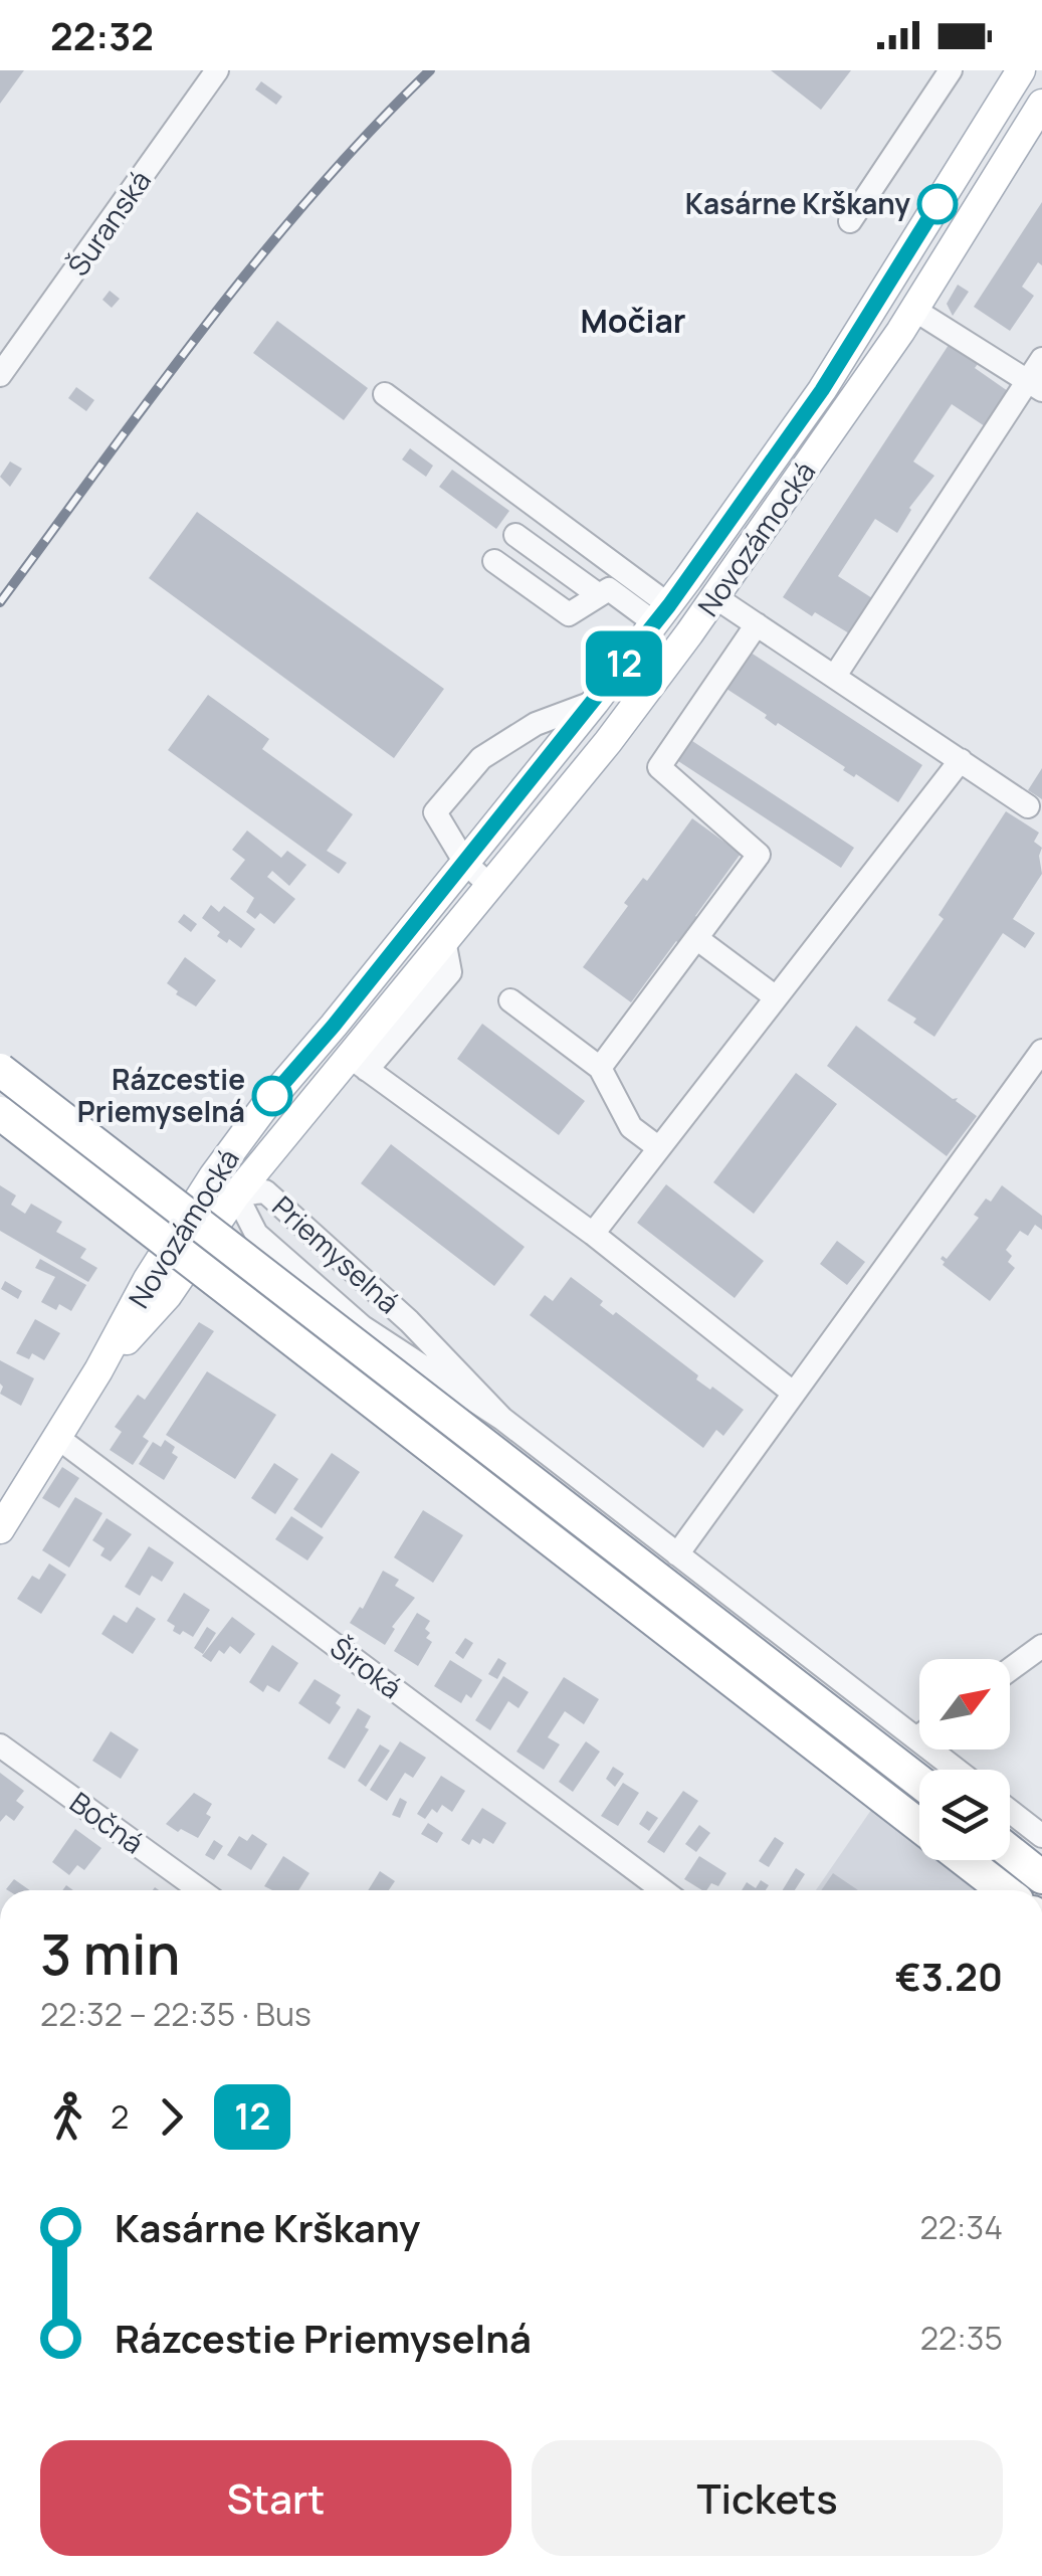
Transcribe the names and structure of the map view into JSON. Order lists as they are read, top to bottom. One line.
{"streets":{"main road":["Novozámocká"],"street":["Šuranská","Priemyselná","Široká","Bočná"]},"crossings":[["Novozámocká","Priemyselná"],["Novozámocká","Široká"]],"districts":["Močiar"],"places":["Kasárne Krškany","Rázcestie Priemyselná"],"lines":["bus line 12"],"north":"top right","page":{"status":"22:32","on_map":"12","heading":["3 min","22:32 – 22:35 · Bus","€3.20"],"legs":["2","12"],"list":[{"name":"Kasárne Krškany","value":"22:34"},{"name":"Rázcestie Priemyselná","value":"22:35"}],"buttons":["Start","Tickets"]}}
